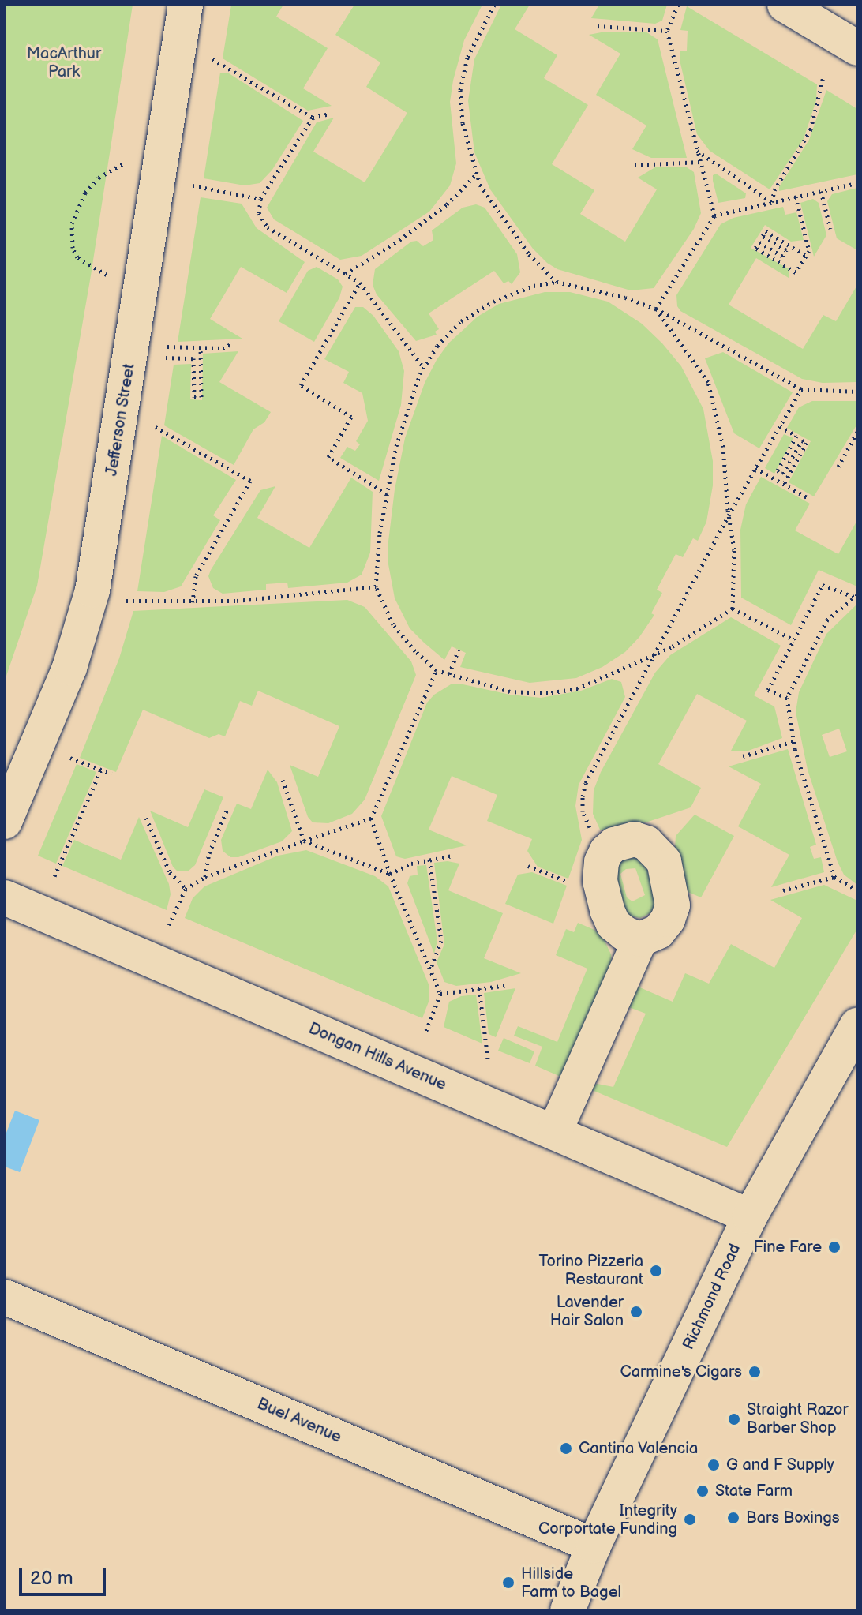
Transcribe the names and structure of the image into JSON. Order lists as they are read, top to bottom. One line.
{"streets":{"street":["Jefferson Street","Dongan Hills Avenue","Richmond Road","Buel Avenue"]},"crossings":[["Dongan Hills Avenue","Richmond Road"],["Richmond Road","Buel Avenue"]],"parks":["MacArthur Park"],"places":["Fine Fare","Torino Pizzeria Restaurant","Lavender Hair Salon","Carmine's Cigars","Straight Razor Barber Shop","Cantina Valencia","G and F Supply","State Farm","Bars Boxings","Integrity Corportate Funding","Hillside Farm to Bagel"],"scale_bar":"20 m"}
